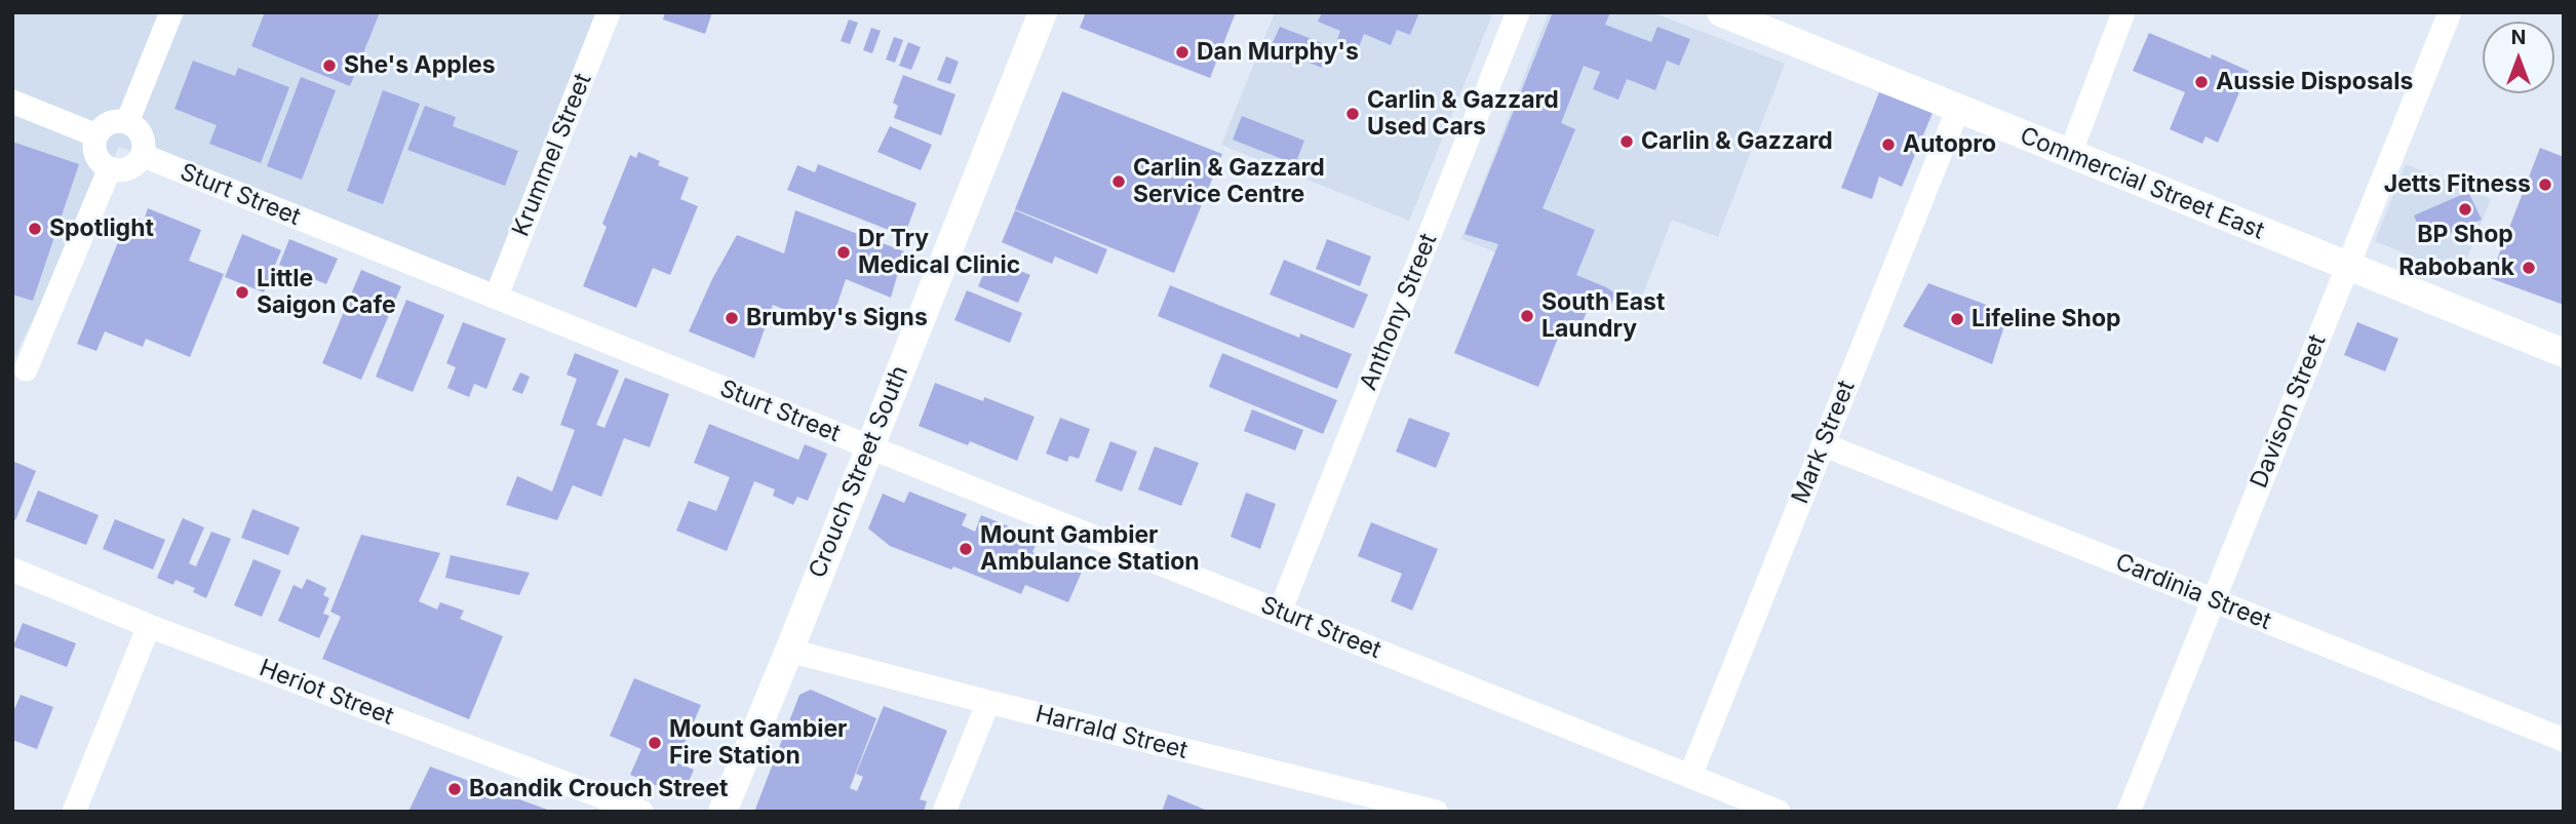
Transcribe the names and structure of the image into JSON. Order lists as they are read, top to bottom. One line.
{"streets":{"street":["Krummel Street","Commercial Street East","Sturt Street","Anthony Street","Davison Street","Mark Street","Crouch Street South","Cardinia Street","Heriot Street","Harrald Street"]},"crossings":[["Krummel Street","Sturt Street"],["Commercial Street East","Davison Street"],["Commercial Street East","Mark Street"],["Sturt Street","Anthony Street"],["Sturt Street","Mark Street"],["Sturt Street","Crouch Street South"],["Davison Street","Cardinia Street"],["Mark Street","Cardinia Street"],["Crouch Street South","Harrald Street"]],"places":["Dan Murphy's","She's Apples","Aussie Disposals","Carlin & Gazzard Used Cars","Carlin & Gazzard","Autopro","Carlin & Gazzard Service Centre","Jetts Fitness","BP Shop","Spotlight","Dr Try Medical Clinic","Rabobank","Little Saigon Cafe","South East Laundry","Brumby's Signs","Lifeline Shop","Mount Gambier Ambulance Station","Mount Gambier Fire Station","Boandik Crouch Street"],"north":"top"}
